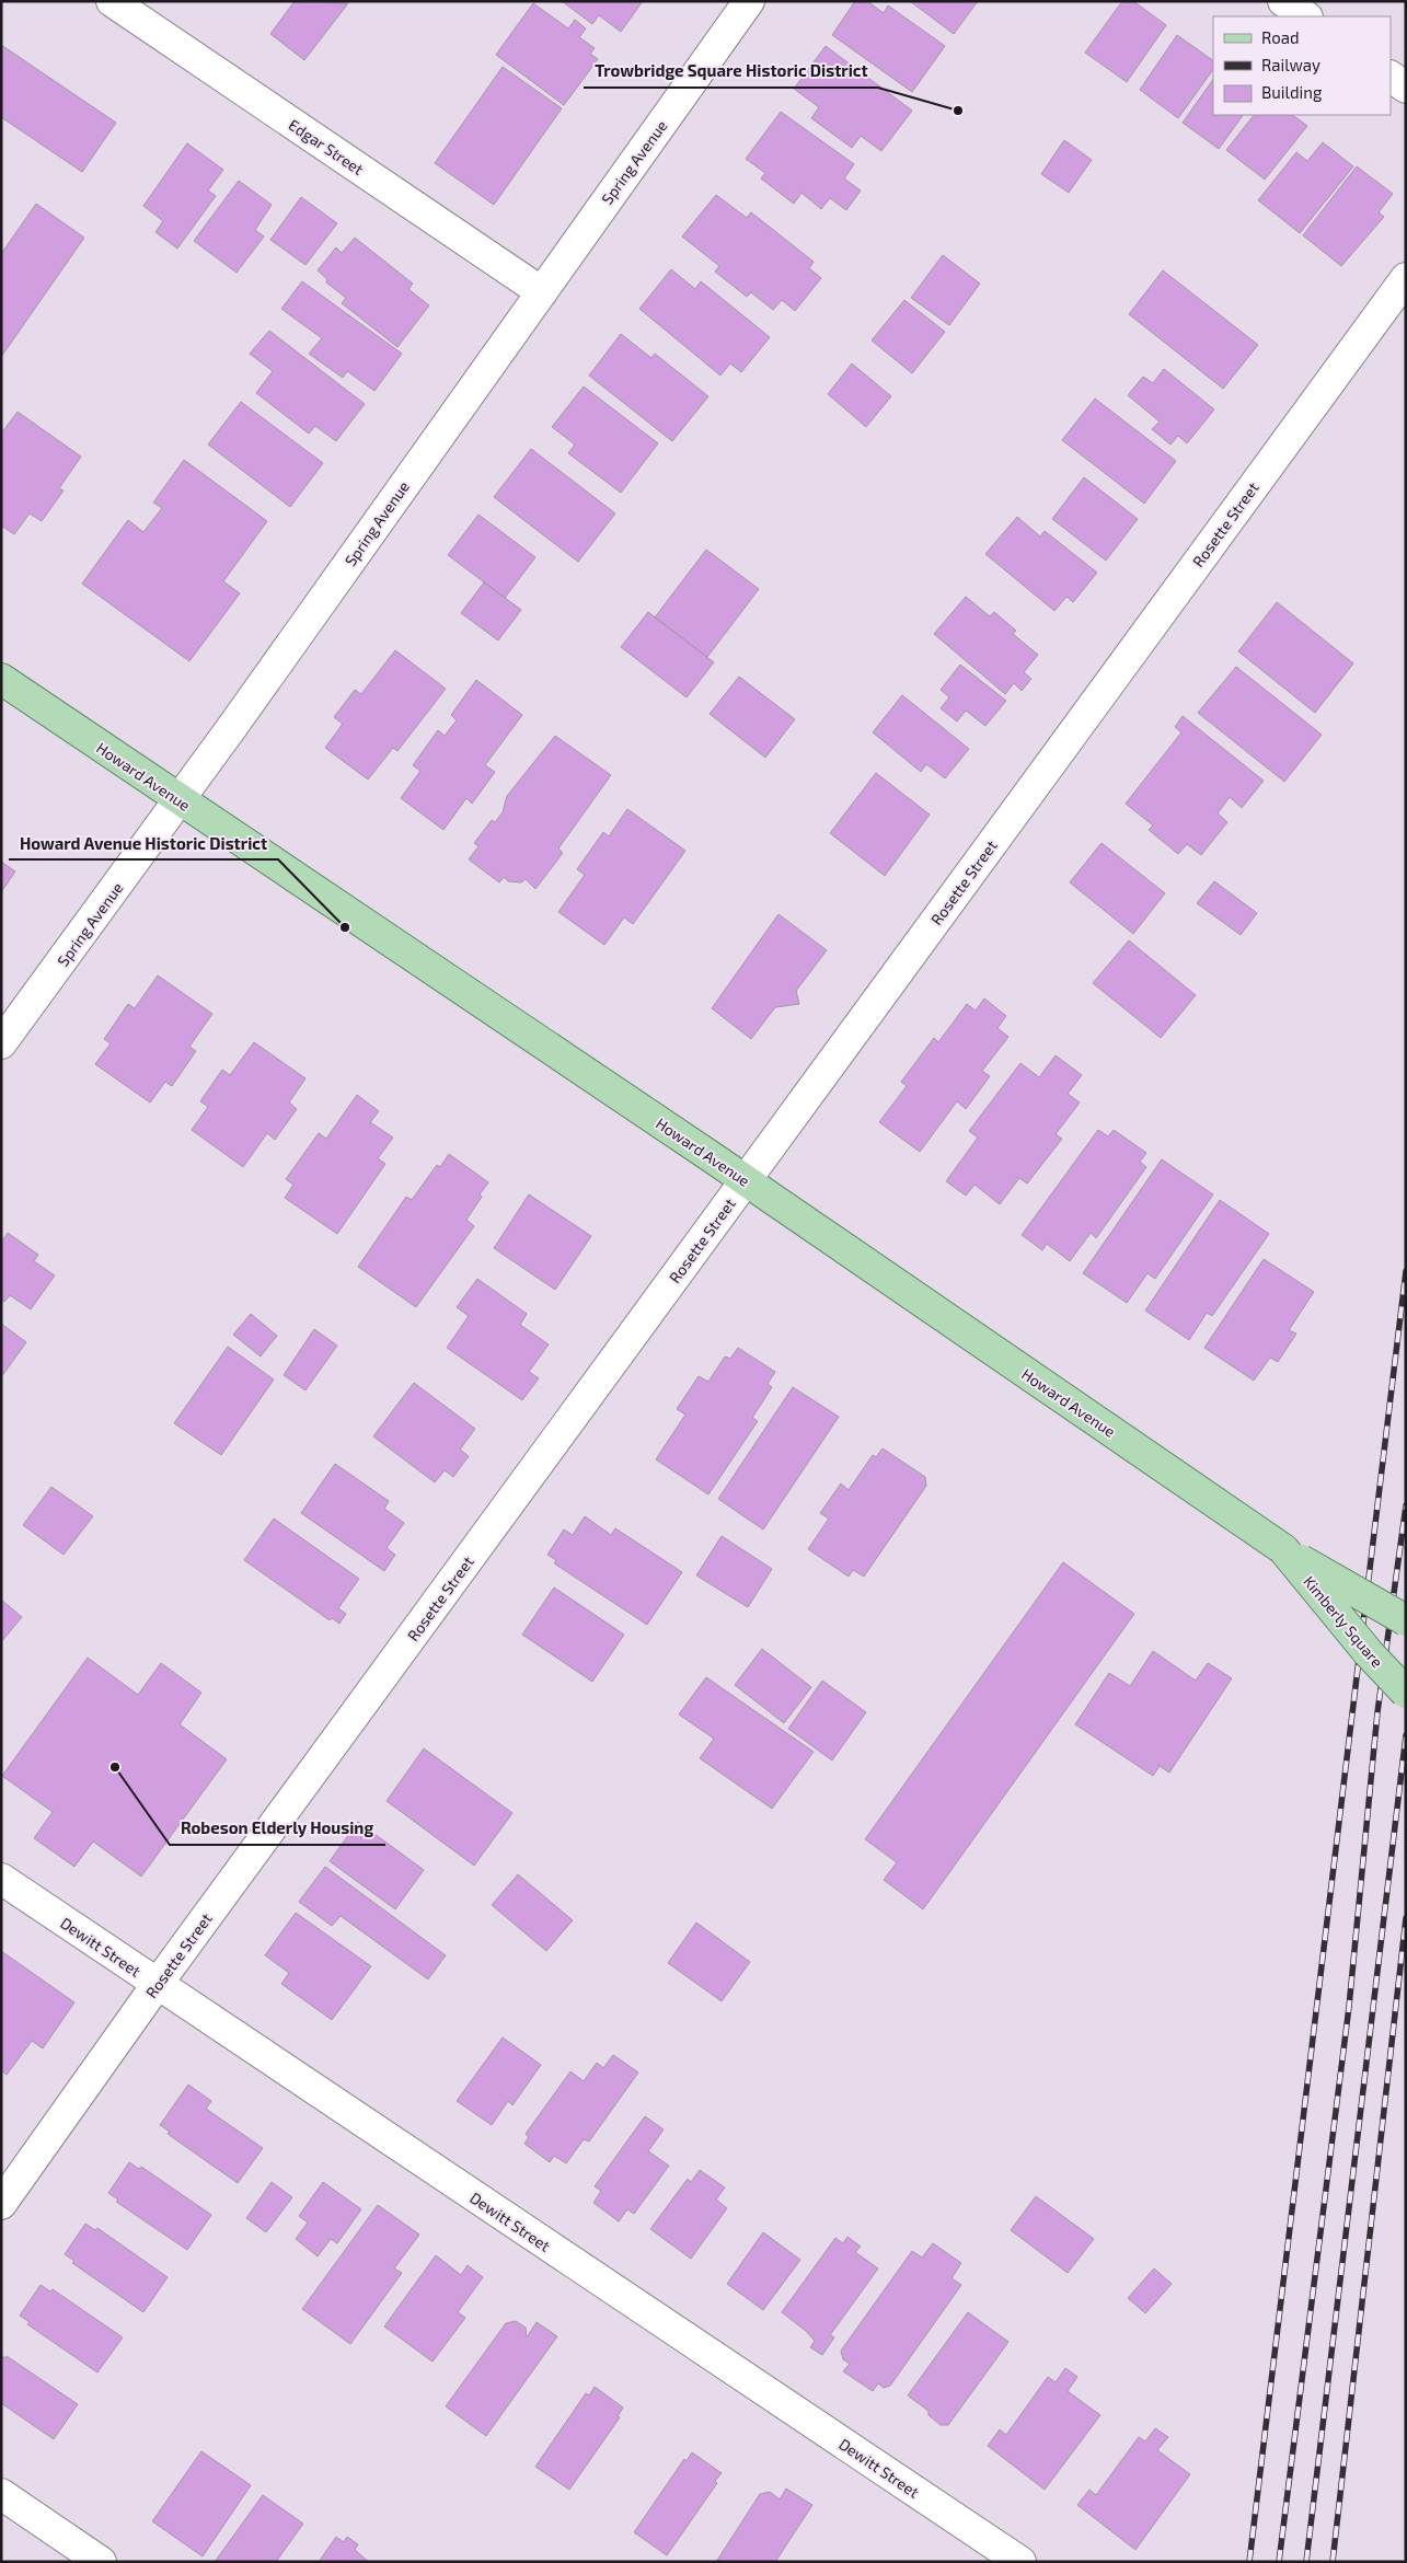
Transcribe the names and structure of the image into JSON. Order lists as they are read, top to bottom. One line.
{"streets":{"main road":["Howard Avenue","Kimberly Square"],"street":["Edgar Street","Spring Avenue","Rosette Street","Dewitt Street"]},"crossings":[["Edgar Street","Spring Avenue"],["Spring Avenue","Howard Avenue"],["Rosette Street","Howard Avenue"],["Rosette Street","Dewitt Street"],["Howard Avenue","Kimberly Square"]],"places":["Trowbridge Square Historic District","Howard Avenue Historic District","Robeson Elderly Housing"],"legend":["Road","Railway","Building"]}
